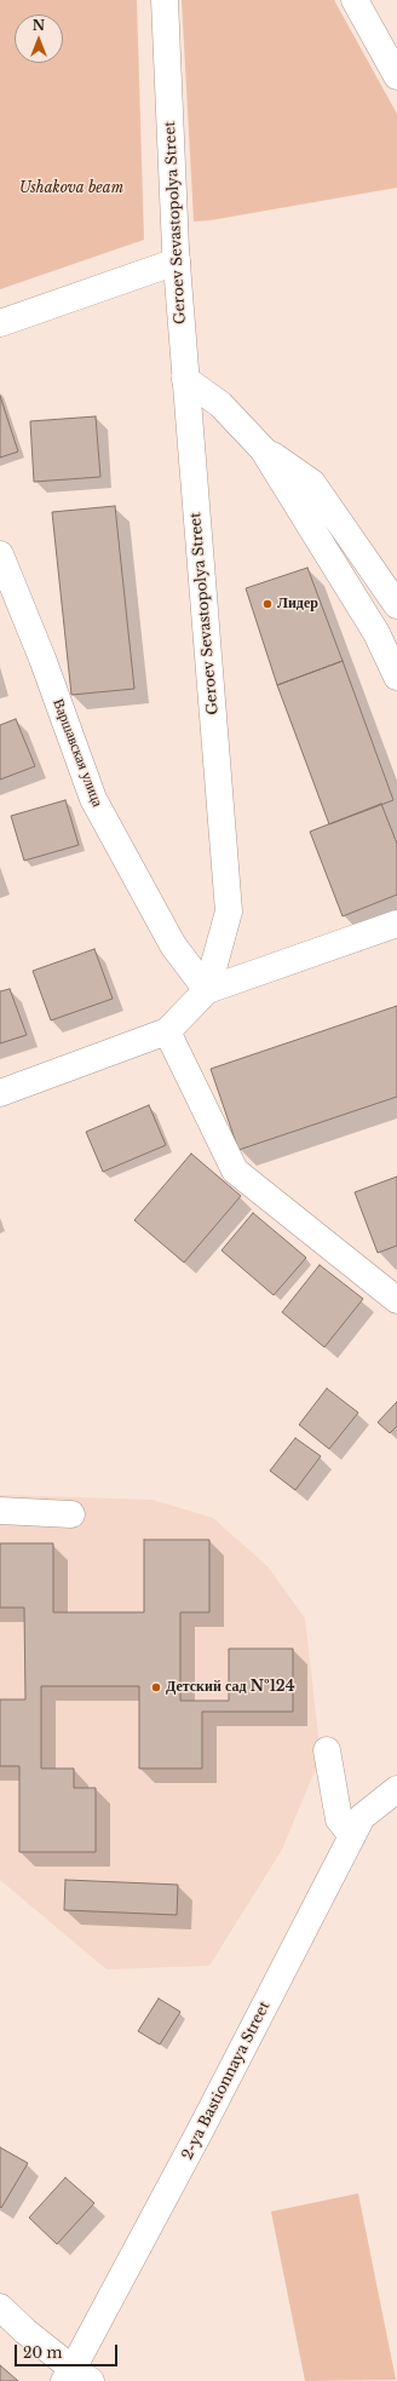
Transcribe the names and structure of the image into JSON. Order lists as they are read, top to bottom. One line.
{"streets":{"street":["Geroev Sevastopolya Street","Варшавская улица","2-ya Bastionnaya Street"]},"crossings":[["Geroev Sevastopolya Street","Варшавская улица"]],"parks":["Ushakova beam"],"places":["Лидер","Детский сад №124"],"scale_bar":"20 m","north":"top"}
